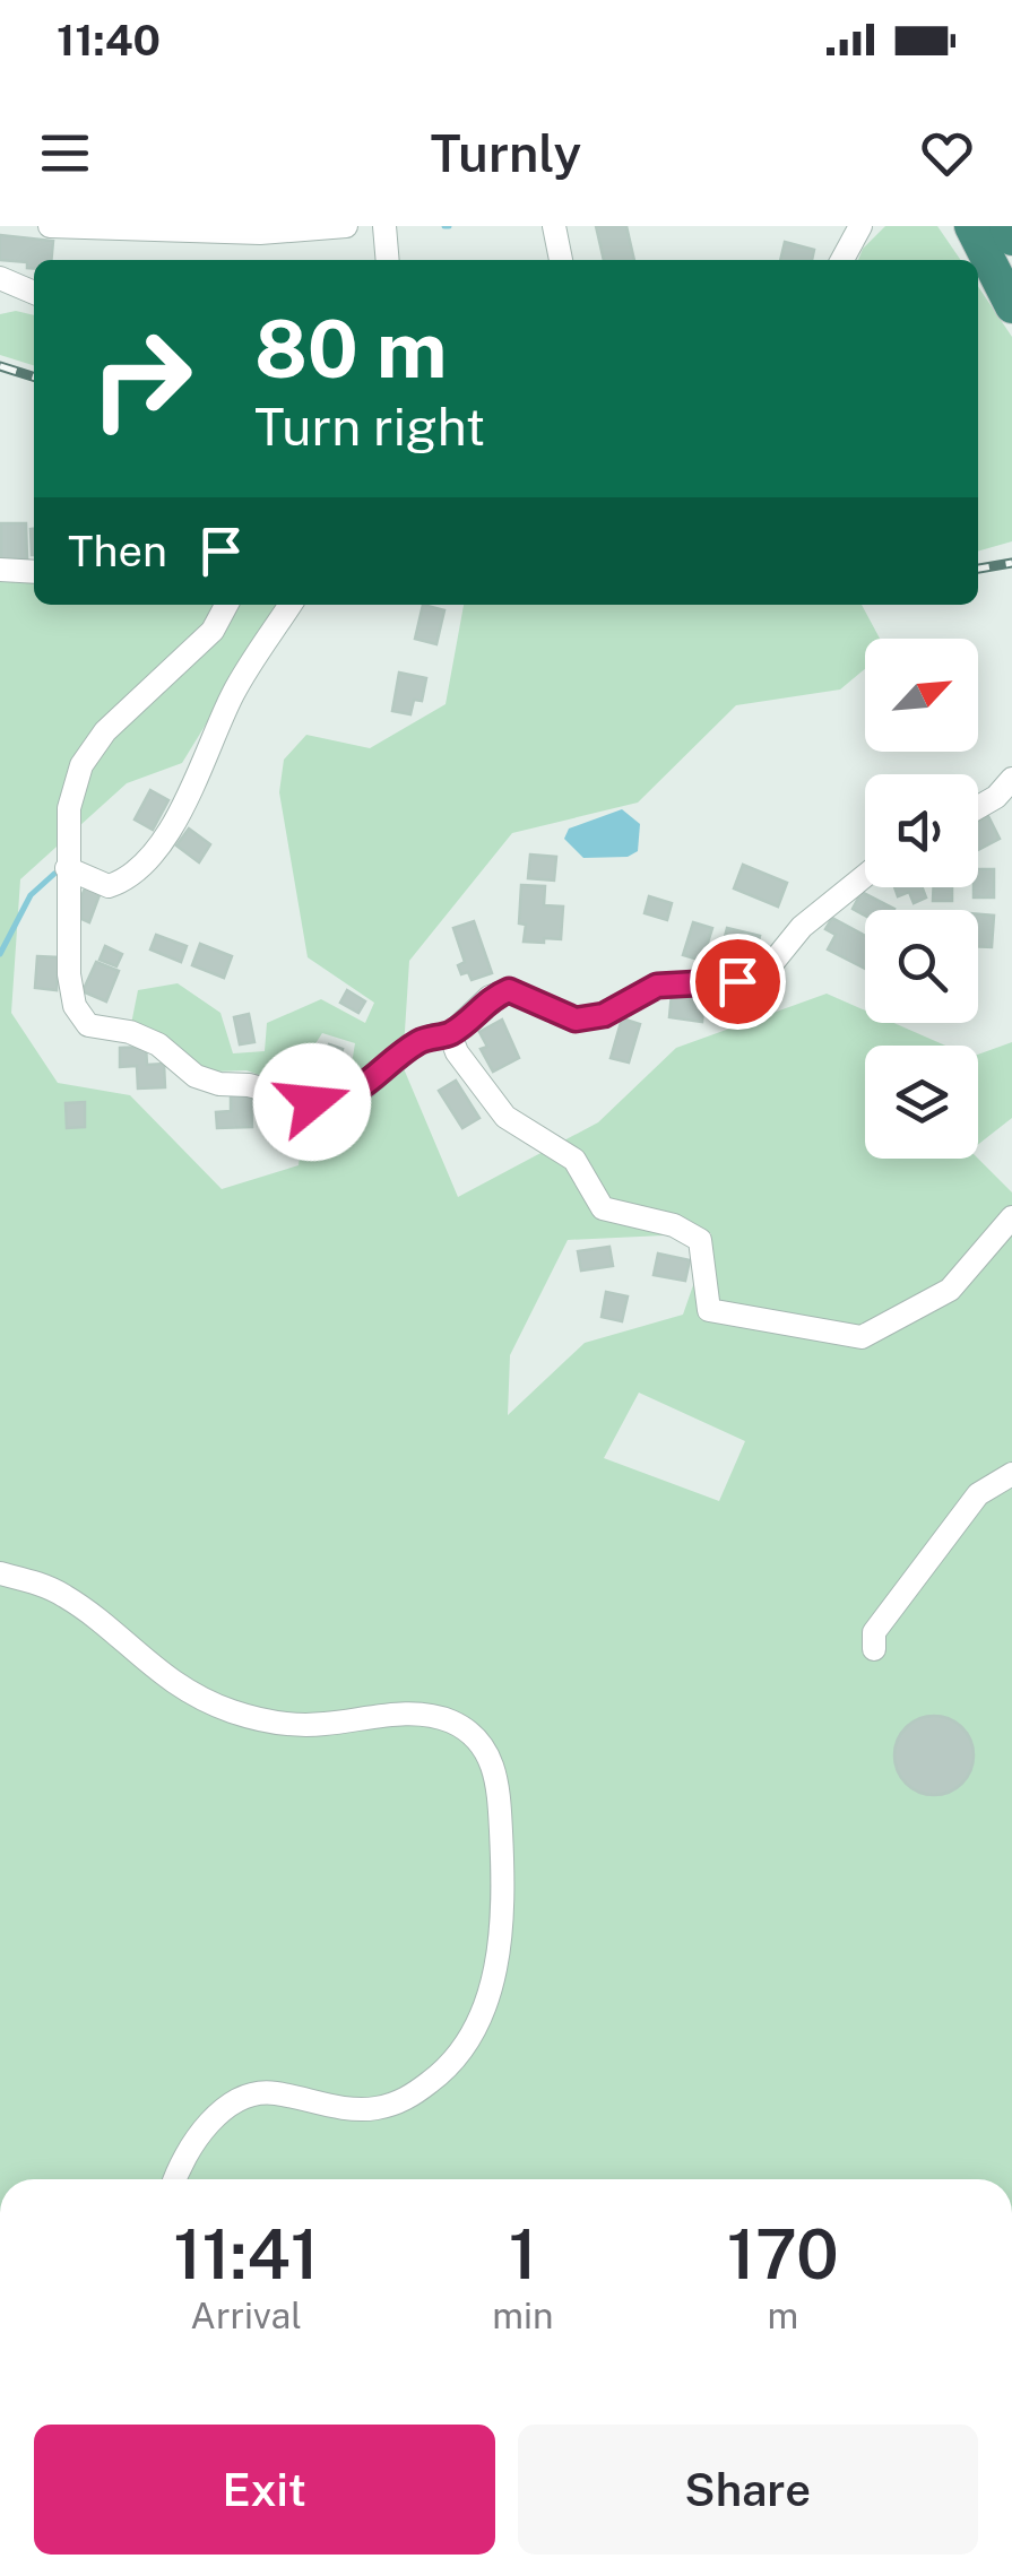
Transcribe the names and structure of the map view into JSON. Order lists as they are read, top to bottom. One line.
{"north":"top right","page":{"status":"11:40","header":"Turnly","turn":["80 m","Turn right"],"then":"Then","eta":["11:41","Arrival","1","min","170","m"],"buttons":["Exit","Share"]}}
